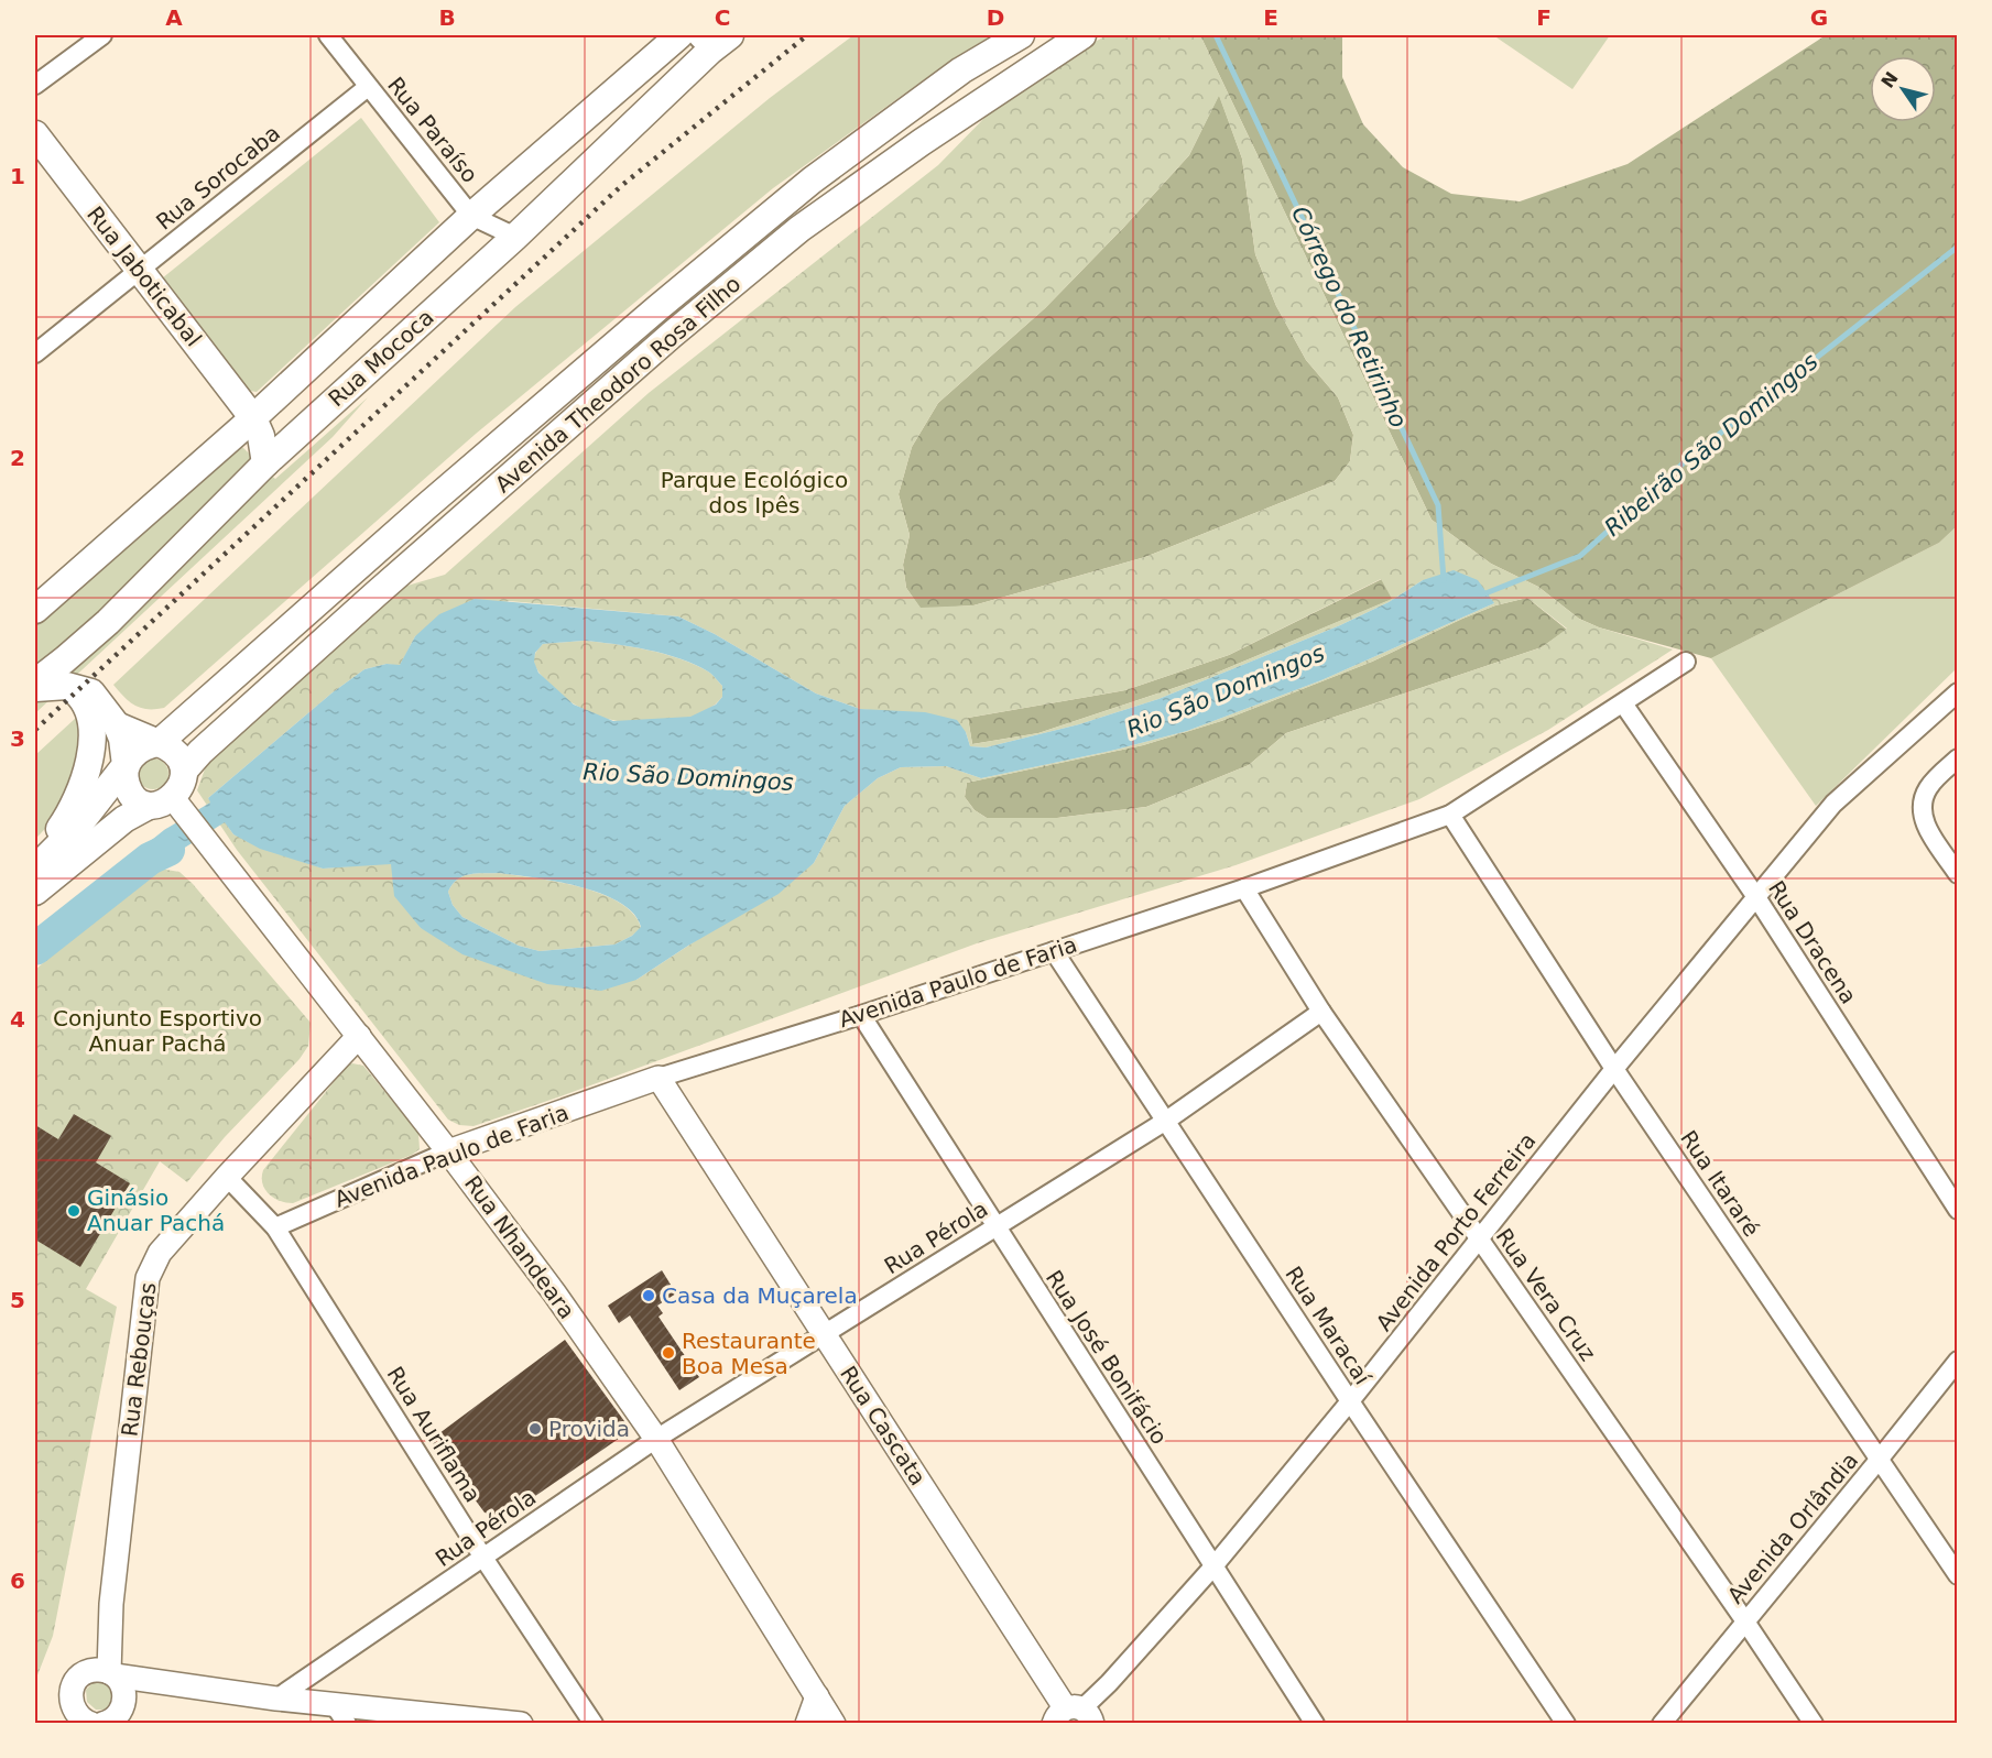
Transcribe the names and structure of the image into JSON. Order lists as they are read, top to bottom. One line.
{"streets":{"main road":["Rua Jaboticabal","Rua Mococa","Avenida Theodoro Rosa Filho"],"street":["Rua Paraíso","Rua Sorocaba","Rua Dracena","Avenida Paulo de Faria","Rua Itararé","Avenida Porto Ferreira","Rua Pérola","Rua Nhandeara","Rua Vera Cruz","Rua Maracaí","Rua José Bonifácio","Rua Rebouças","Rua Cascata","Rua Auriflama","Avenida Orlândia"]},"crossings":[["Rua Paraíso","Rua Sorocaba"],["Rua Paraíso","Rua Mococa"],["Rua Sorocaba","Rua Jaboticabal"],["Rua Jaboticabal","Rua Mococa"],["Avenida Theodoro Rosa Filho","Rua Nhandeara"],["Rua Dracena","Avenida Paulo de Faria"],["Rua Dracena","Avenida Porto Ferreira"],["Avenida Paulo de Faria","Rua Itararé"],["Avenida Paulo de Faria","Rua Nhandeara"],["Avenida Paulo de Faria","Rua Vera Cruz"],["Avenida Paulo de Faria","Rua Maracaí"],["Avenida Paulo de Faria","Rua José Bonifácio"],["Avenida Paulo de Faria","Rua Cascata"],["Avenida Paulo de Faria","Rua Auriflama"],["Rua Itararé","Avenida Porto Ferreira"],["Rua Itararé","Avenida Orlândia"],["Avenida Porto Ferreira","Rua Vera Cruz"],["Avenida Porto Ferreira","Rua Maracaí"],["Avenida Porto Ferreira","Rua José Bonifácio"],["Avenida Porto Ferreira","Rua Cascata"],["Rua Pérola","Rua Nhandeara"],["Rua Pérola","Rua Vera Cruz"],["Rua Pérola","Rua Maracaí"],["Rua Pérola","Rua José Bonifácio"],["Rua Pérola","Rua Cascata"],["Rua Pérola","Rua Auriflama"],["Rua Nhandeara","Rua Rebouças"],["Rua Vera Cruz","Avenida Orlândia"],["Rua Rebouças","Rua Auriflama"]],"water":["Córrego do Retirinho","Ribeirão São Domingos","Rio São Domingos"],"parks":["Parque Ecológico dos Ipês","Conjunto Esportivo Anuar Pachá"],"places":["Ginásio Anuar Pachá","Casa da Muçarela","Restaurante Boa Mesa","Provida"],"north":"top left","grid":{"columns":["A","B","C","D","E","F","G"],"rows":["1","2","3","4","5","6"]}}
